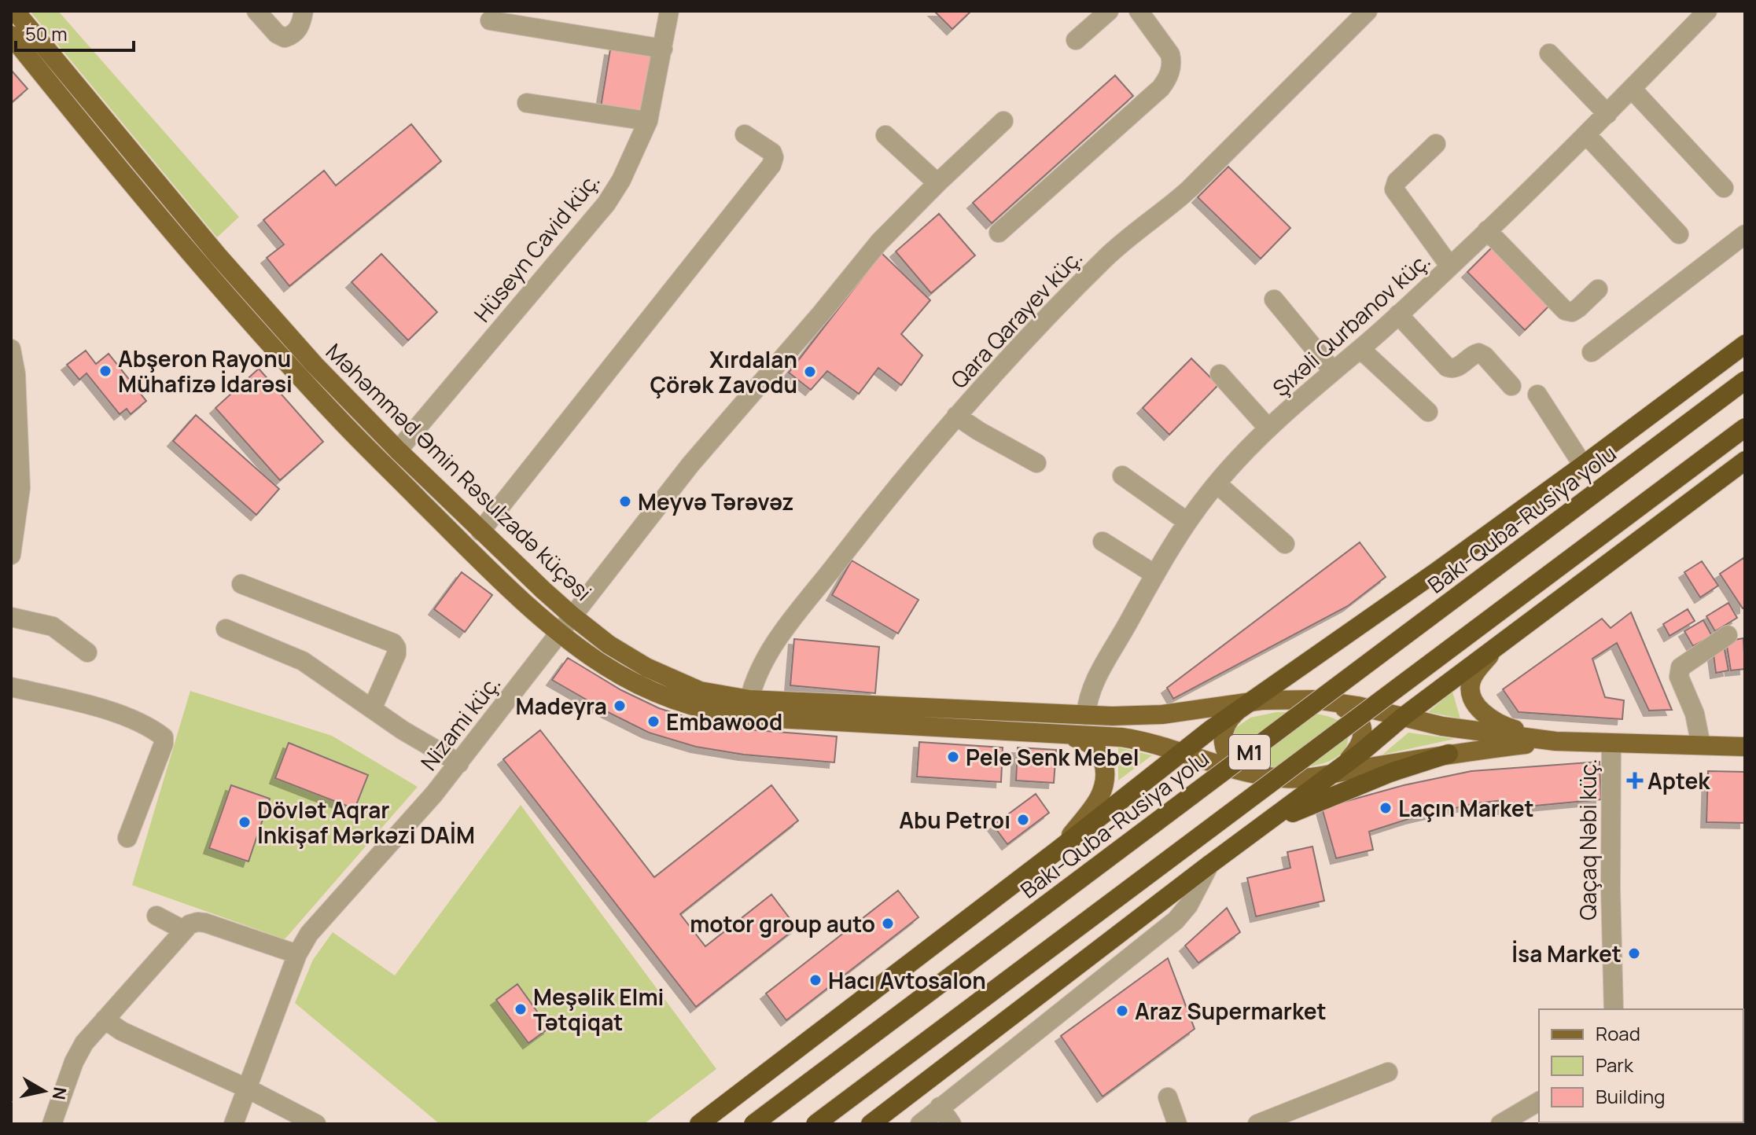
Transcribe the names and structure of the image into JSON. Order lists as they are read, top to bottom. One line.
{"streets":{"highway":["Bakı-Quba-Rusiya yolu","M1"],"main road":["Məhəmməd Əmin Rəsulzadə küçəsi"],"street":["Hüseyn Cavid küç.","Qara Qarayev küç.","Şıxəli Qurbanov küç.","Nizami küç.","Qaçaq Nəbi küç."]},"crossings":[["Hüseyn Cavid küç.","Məhəmməd Əmin Rəsulzadə küçəsi"],["Qara Qarayev küç.","Məhəmməd Əmin Rəsulzadə küçəsi"],["Şıxəli Qurbanov küç.","Məhəmməd Əmin Rəsulzadə küçəsi"],["Məhəmməd Əmin Rəsulzadə küçəsi","Nizami küç."]],"places":{"other":["Abşeron Rayonu Mühafizə İdarəsi","Xırdalan Çörək Zavodu","Meyvə Tərəvəz","Madeyra","Embawood","Pele Senk Mebel","Laçın Market","Abu Petroı","Dövlət Aqrar Inkişaf Mərkəzi DAİM","motor group auto","İsa Market","Hacı Avtosalon","Meşəlik Elmi Tətqiqat","Araz Supermarket"],"health":["Aptek"]},"legend":["Road","Park","Building"],"scale_bar":"50 m","north":"right"}
